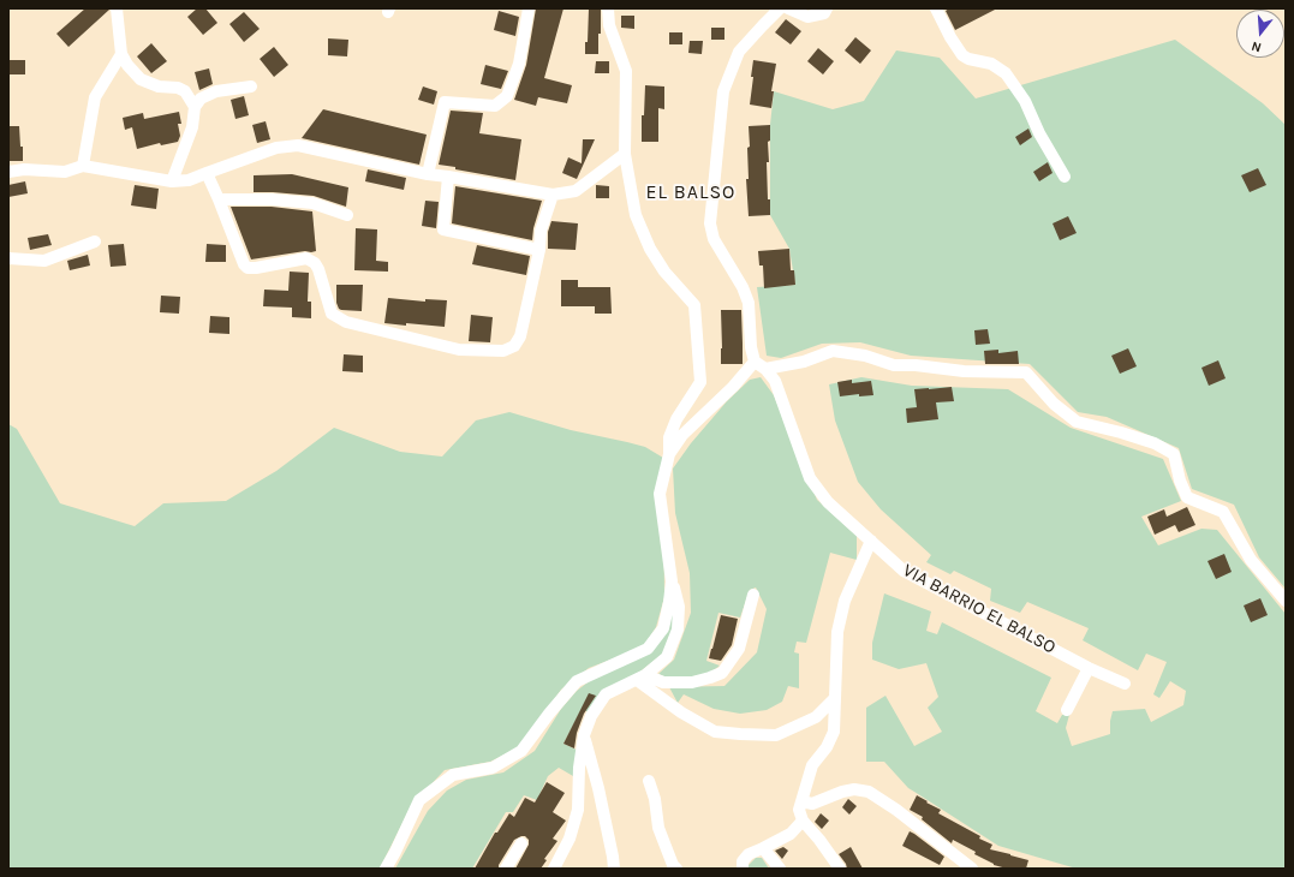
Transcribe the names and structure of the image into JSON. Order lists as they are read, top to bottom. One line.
{"streets":{"street":["VIA BARRIO EL BALSO"]},"districts":["EL BALSO"],"north":"bottom"}
